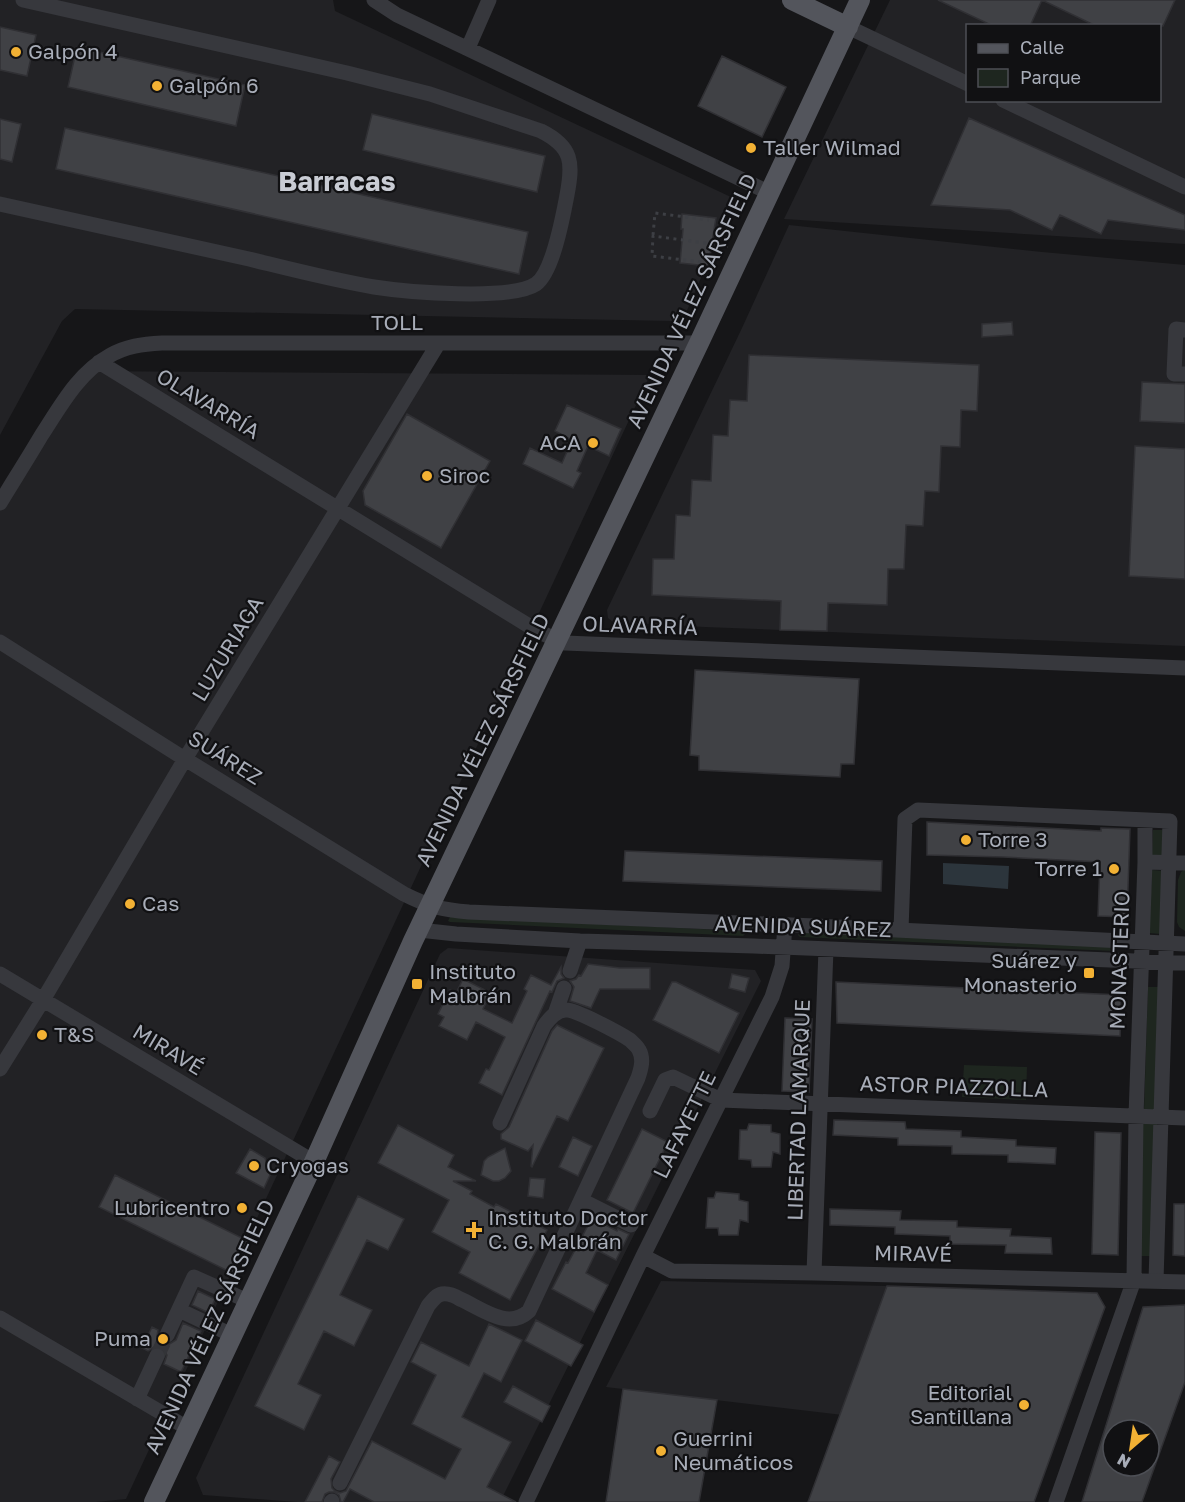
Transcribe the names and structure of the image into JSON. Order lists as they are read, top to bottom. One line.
{"streets":{"main road":["AVENIDA VÉLEZ SÁRSFIELD"],"street":["TOLL","OLAVARRÍA","LUZURIAGA","SUÁREZ","AVENIDA SUÁREZ","MONASTERIO","MIRAVÉ","ASTOR PIAZZOLLA","LIBERTAD LAMARQUE","LAFAYETTE"]},"crossings":[["AVENIDA VÉLEZ SÁRSFIELD","TOLL"],["AVENIDA VÉLEZ SÁRSFIELD","OLAVARRÍA"],["AVENIDA VÉLEZ SÁRSFIELD","SUÁREZ"],["AVENIDA VÉLEZ SÁRSFIELD","AVENIDA SUÁREZ"],["AVENIDA VÉLEZ SÁRSFIELD","MIRAVÉ"],["TOLL","OLAVARRÍA"],["TOLL","LUZURIAGA"],["OLAVARRÍA","LUZURIAGA"],["LUZURIAGA","SUÁREZ"],["LUZURIAGA","MIRAVÉ"],["SUÁREZ","AVENIDA SUÁREZ"],["AVENIDA SUÁREZ","MONASTERIO"],["AVENIDA SUÁREZ","LIBERTAD LAMARQUE"],["AVENIDA SUÁREZ","LAFAYETTE"],["MONASTERIO","MIRAVÉ"],["MONASTERIO","ASTOR PIAZZOLLA"],["MIRAVÉ","LIBERTAD LAMARQUE"],["MIRAVÉ","LAFAYETTE"],["ASTOR PIAZZOLLA","LIBERTAD LAMARQUE"],["ASTOR PIAZZOLLA","LAFAYETTE"]],"districts":["Barracas"],"places":{"other":["Galpón 4","Galpón 6","Taller Wilmad","ACA","Siroc","Torre 3","Torre 1","Cas","T&S","Cryogas","Lubricentro","Puma","Editorial Santillana","Guerrini Neumáticos"],"transit":["Suárez y Monasterio","Instituto Malbrán"],"health":["Instituto Doctor C. G. Malbrán"]},"legend":["Calle","Parque"],"north":"bottom left"}
